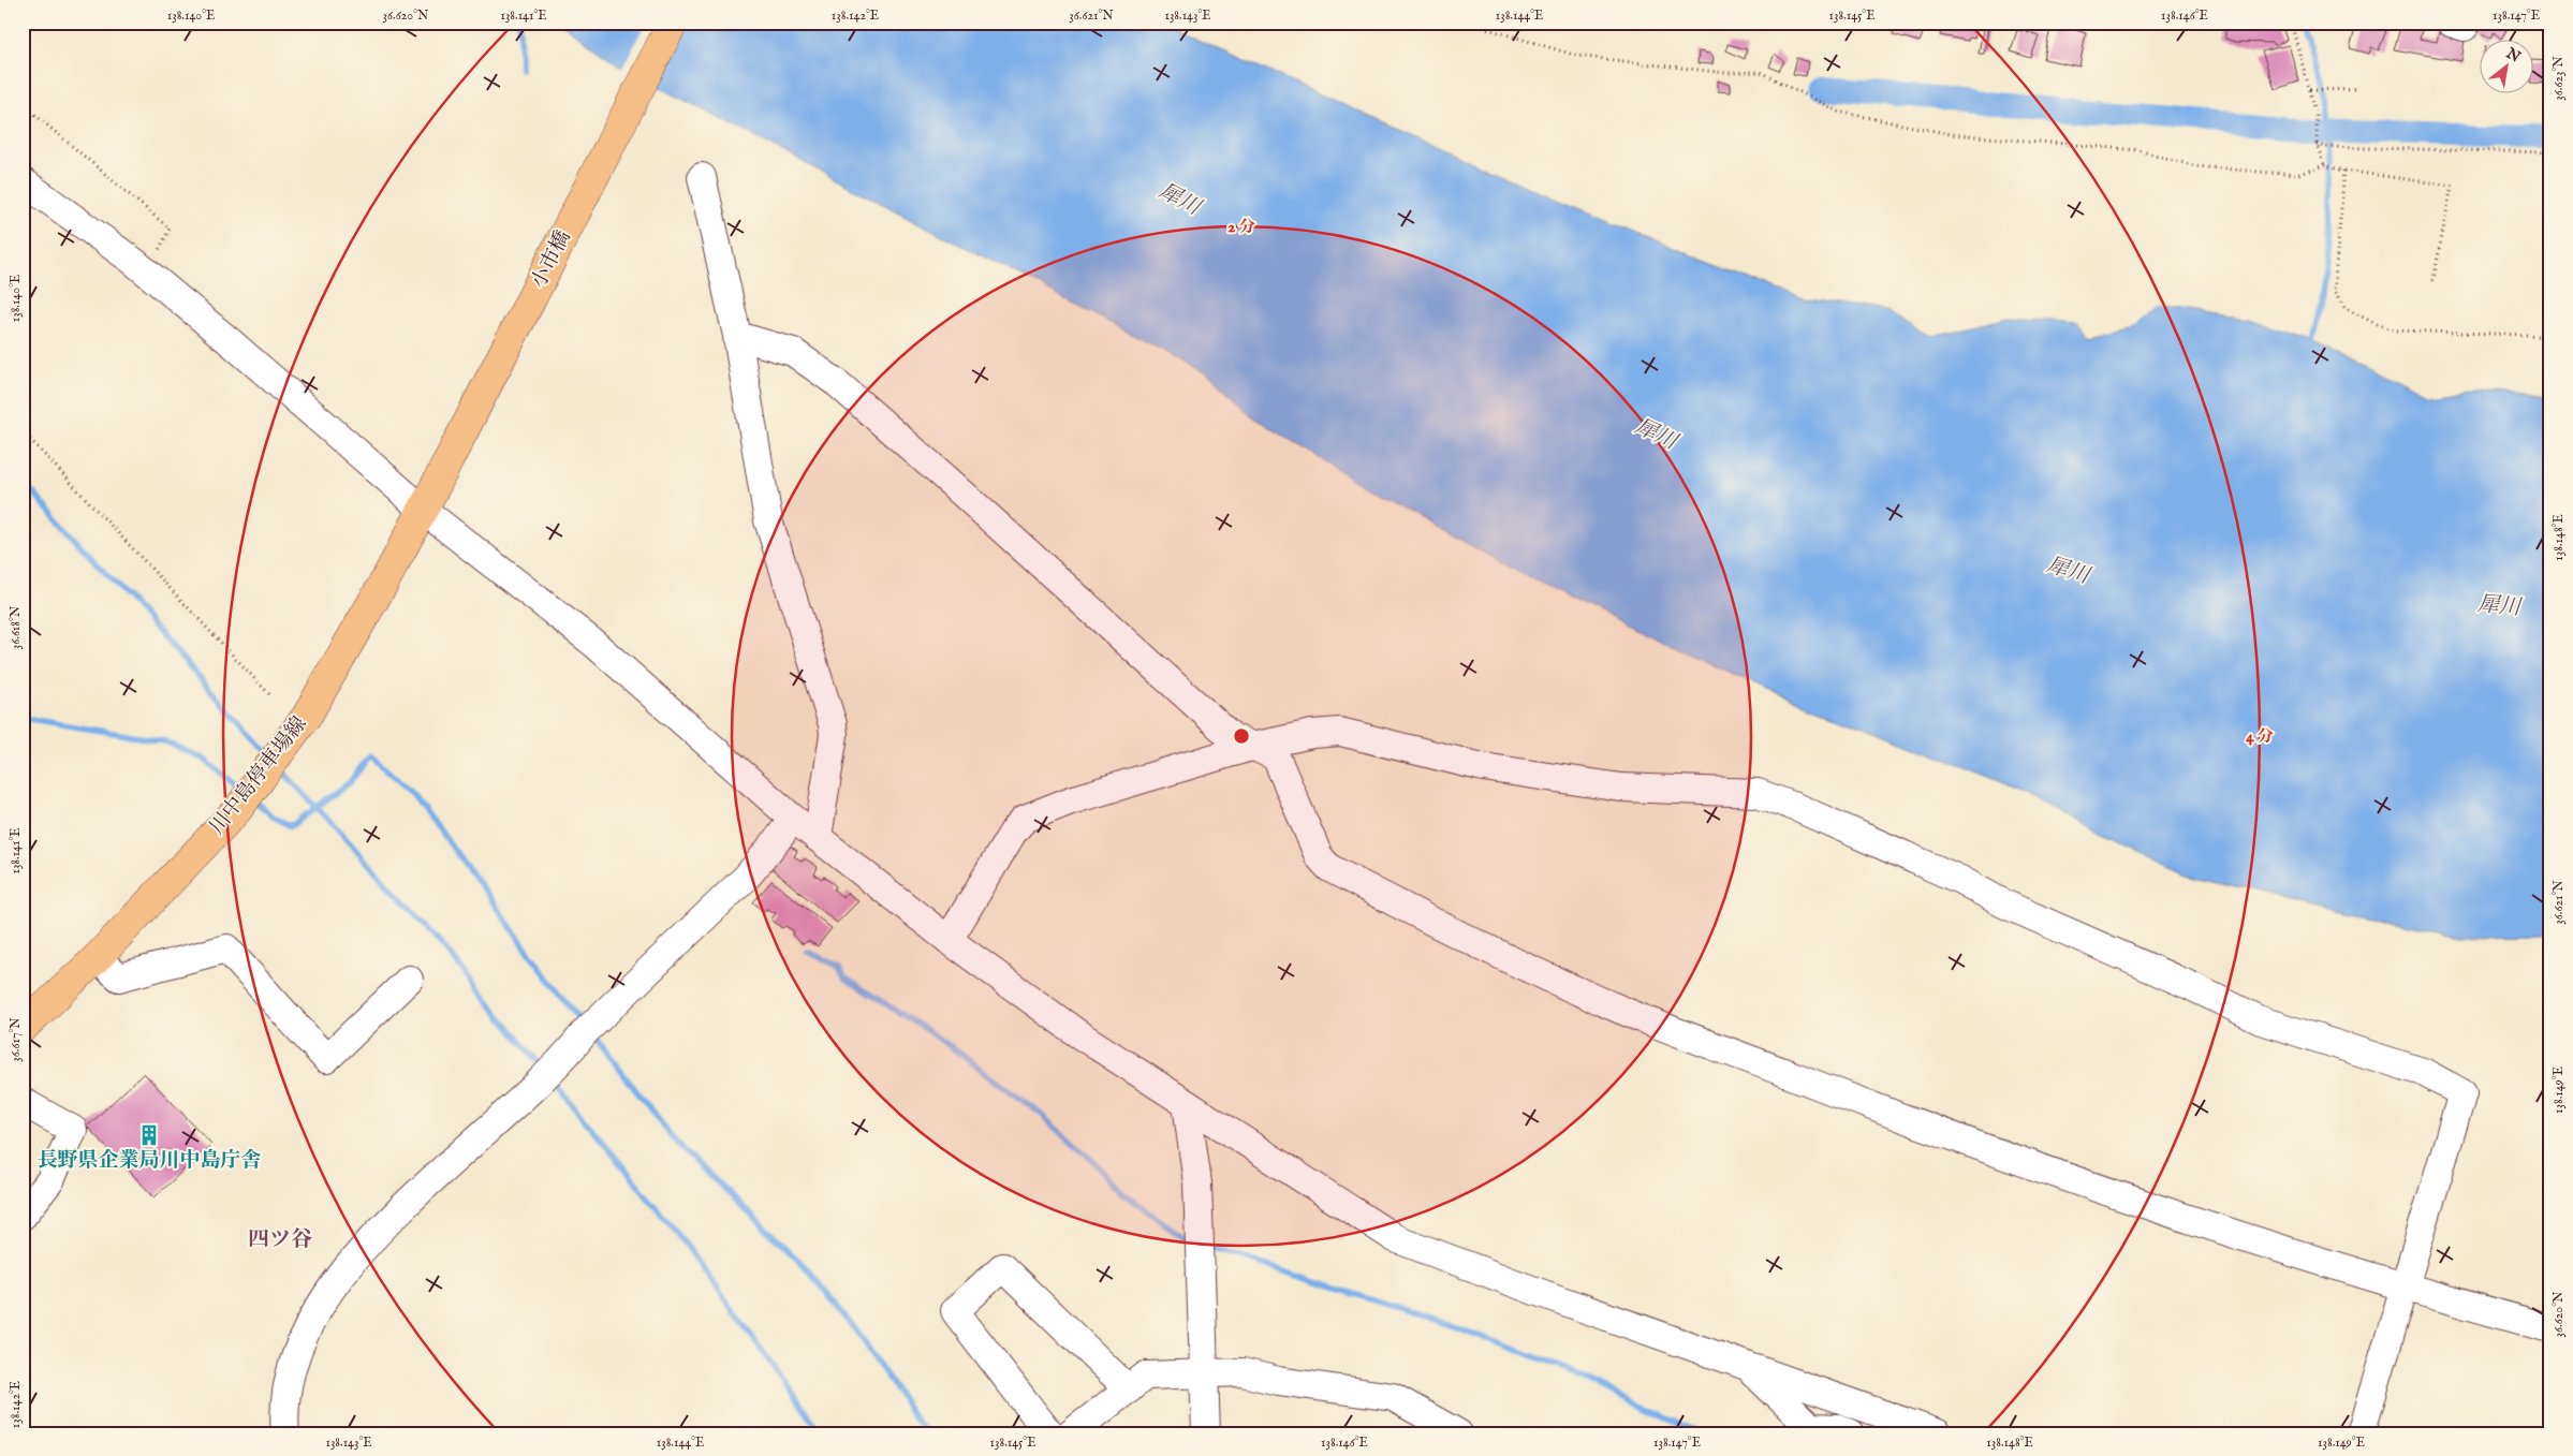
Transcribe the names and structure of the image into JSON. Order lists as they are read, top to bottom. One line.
{"streets":{"main road":["小市橋","川中島停車場線"]},"crossings":[["小市橋","川中島停車場線"]],"districts":["四ツ谷"],"water":["犀川"],"places":{"building":["長野県企業局川中島庁舎"]},"north":"top right","coordinates":["138.140°E","36.620°N","138.141°E","138.142°E","36.621°N","138.143°E","138.144°E","138.145°E","138.146°E","138.147°E","36.623°N","138.148°E","36.618°N","36.617°N","138.149°E"],"rings":["2 分","4 分"]}
